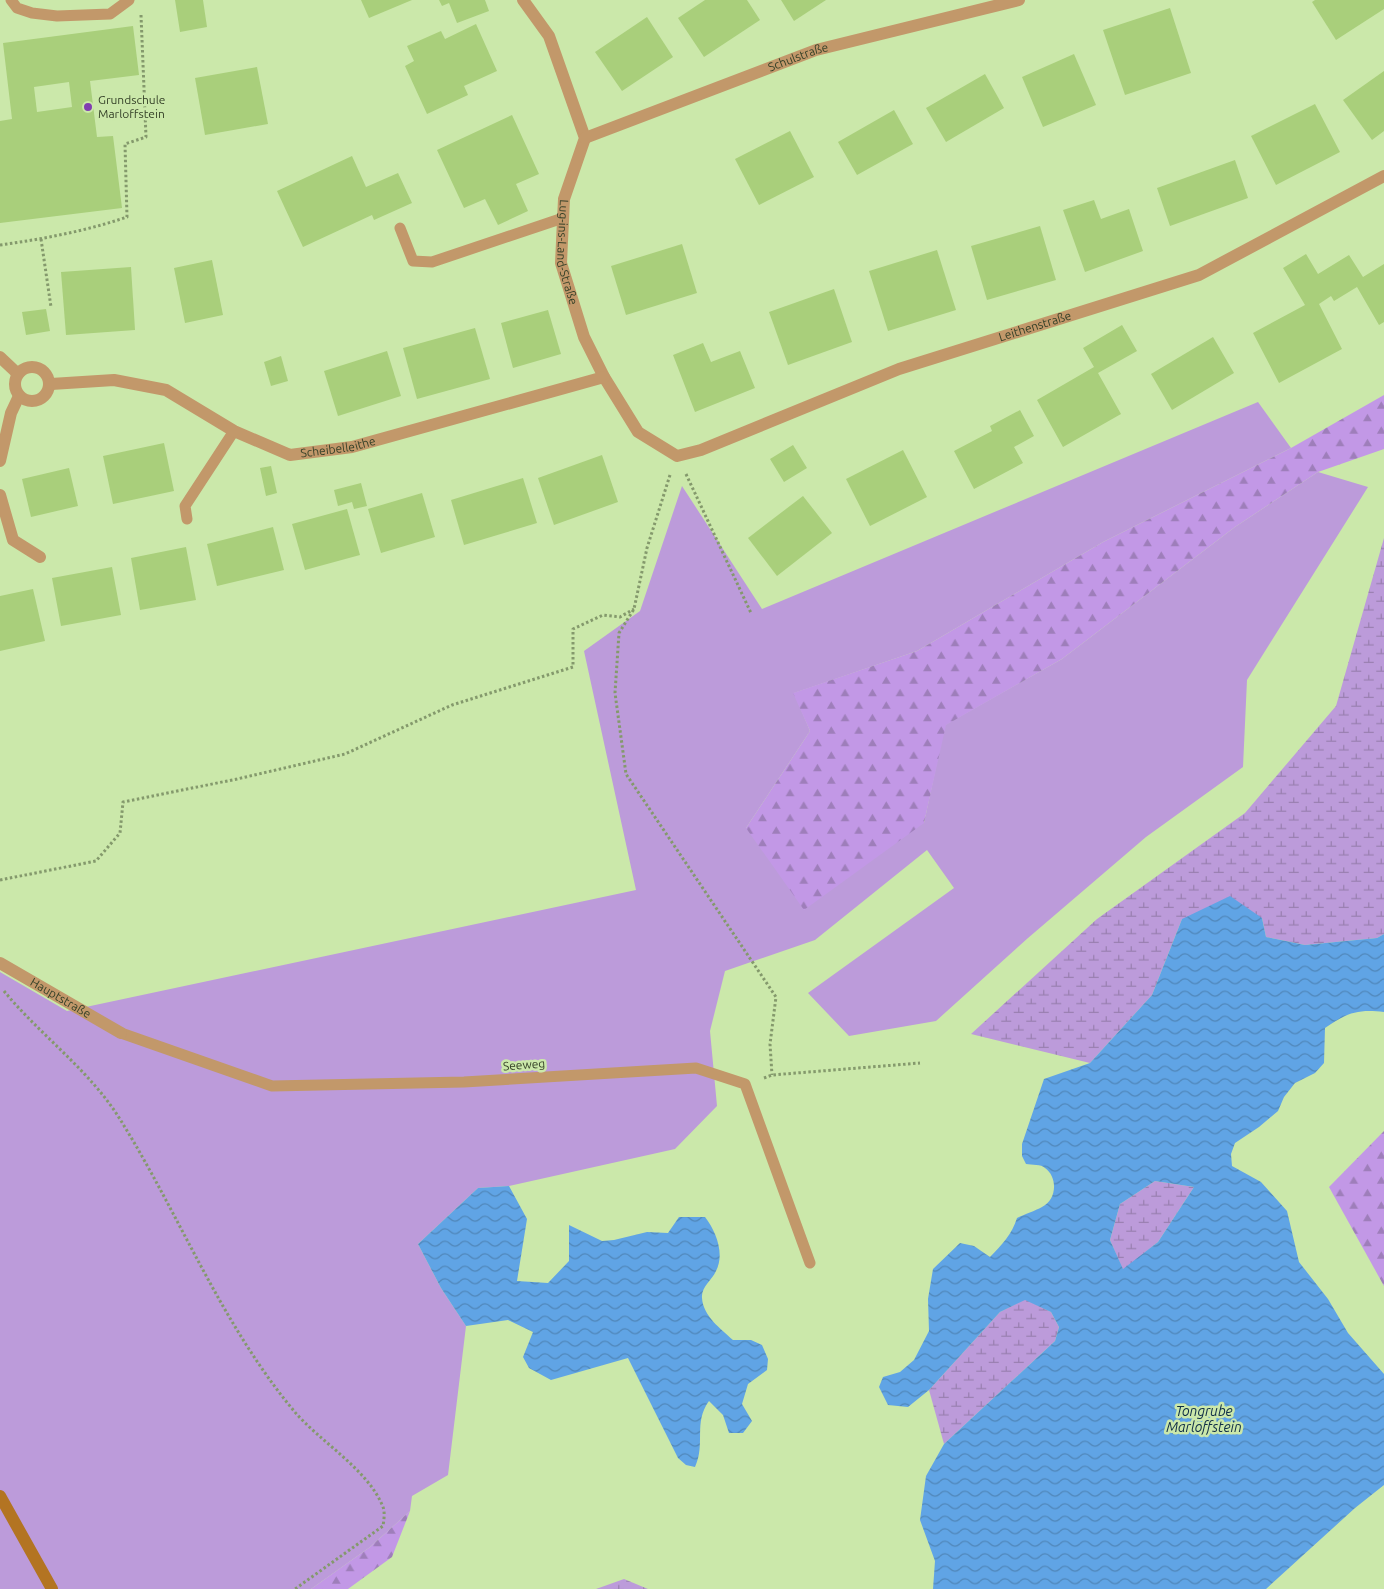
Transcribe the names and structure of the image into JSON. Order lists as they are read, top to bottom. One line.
{"streets":{"street":["Schulstraße","Lug-ins-Land-Straße","Leithenstraße","Scheibelleithe","Hauptstraße"],"lane":["Seeweg"]},"crossings":[["Schulstraße","Lug-ins-Land-Straße"],["Lug-ins-Land-Straße","Leithenstraße"],["Lug-ins-Land-Straße","Scheibelleithe"],["Hauptstraße","Seeweg"]],"water":["Tongrube Marloffstein"],"places":["Grundschule Marloffstein"]}
